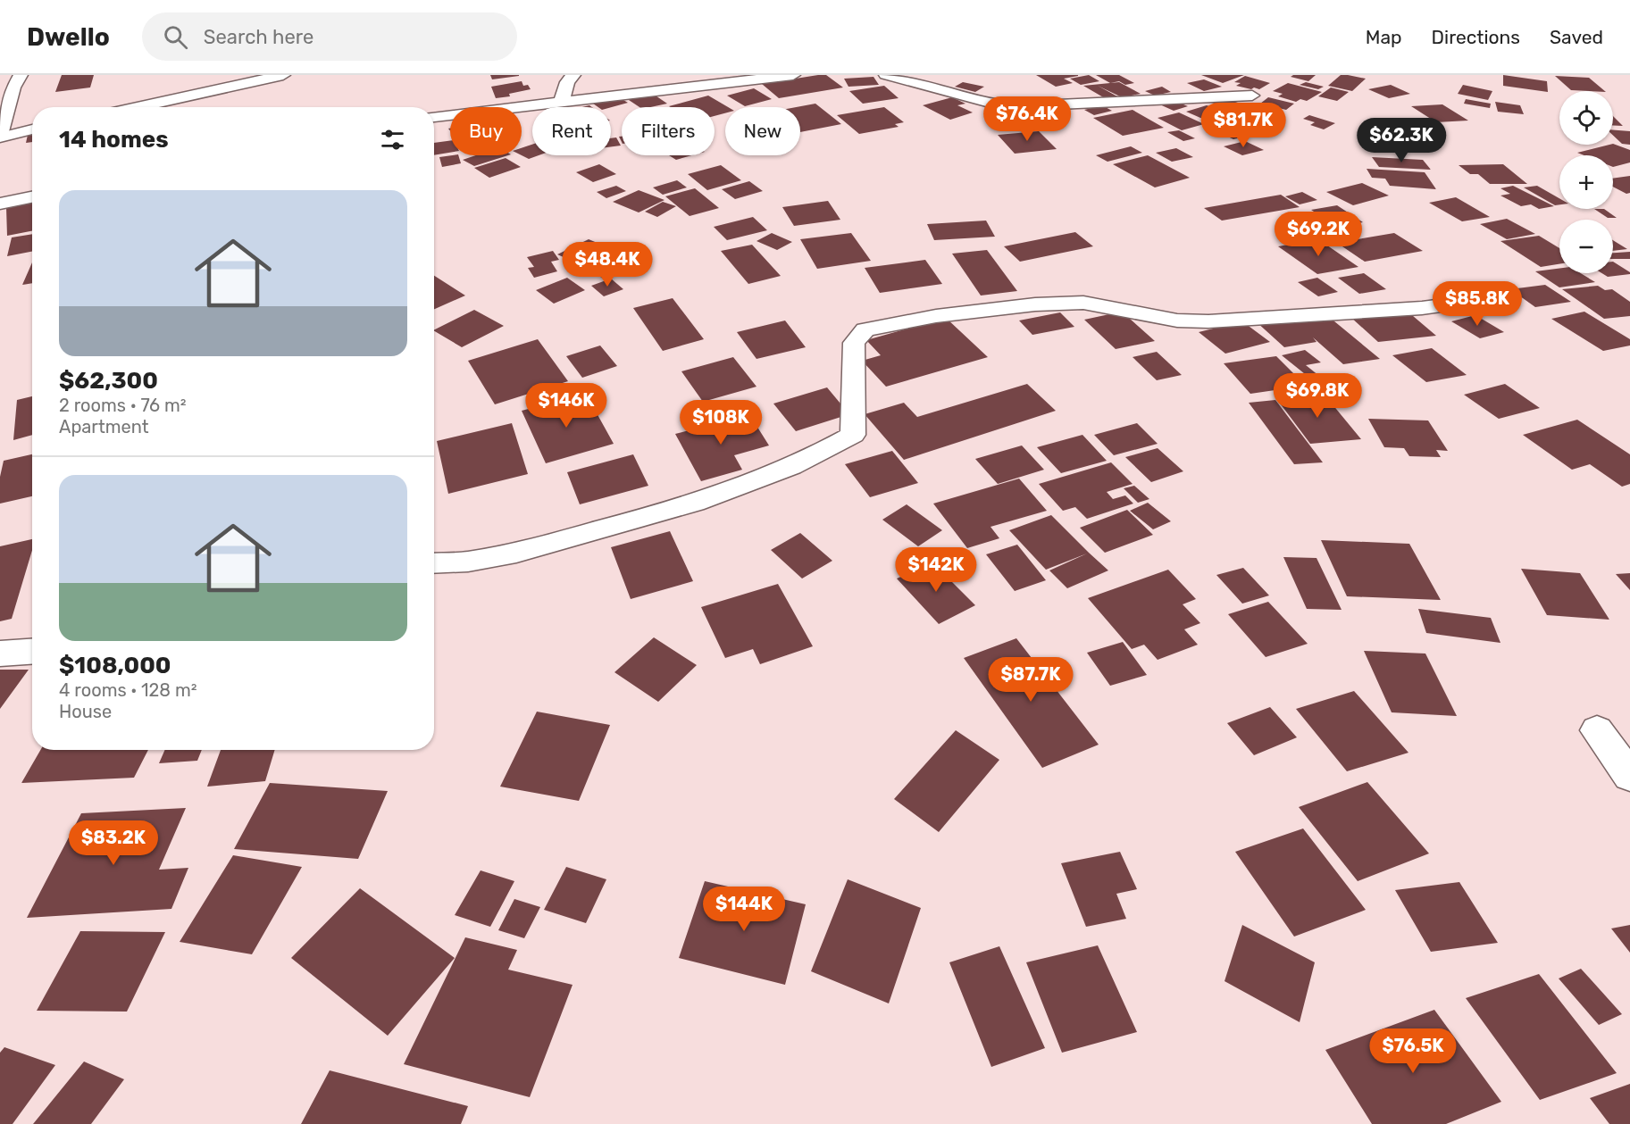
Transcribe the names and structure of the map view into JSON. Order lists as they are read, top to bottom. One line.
{"page":{"header":"Dwello","search":"Search here","nav":["Map","Directions","Saved"],"map_buttons":["+","−"],"price":["$76.4K","$81.7K","$62.3K","$69.2K","$48.4K","$85.8K","$69.8K","$146K","$108K","$142K","$87.7K","$83.2K","$144K","$76.5K"],"chip":["Buy","Rent","Filters","New"],"heading":"14 homes","list":[{"name":"$62,300","note":"2 rooms · 76 m² · Apartment"},{"name":"$108,000","note":"4 rooms · 128 m² · House"}]}}
